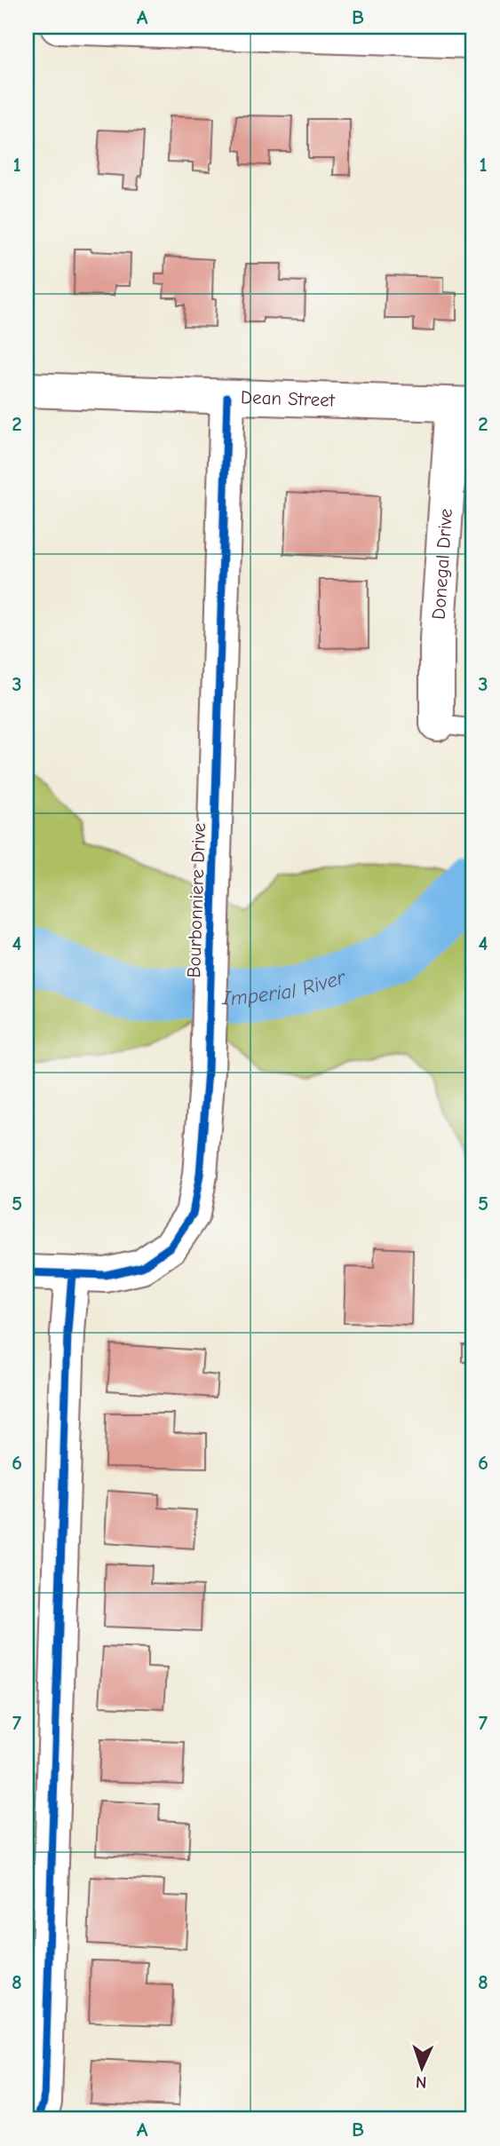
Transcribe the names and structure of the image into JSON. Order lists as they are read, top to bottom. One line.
{"streets":{"street":["Dean Street","Donegal Drive","Bourbonniere Drive"]},"crossings":[["Dean Street","Donegal Drive"],["Dean Street","Bourbonniere Drive"]],"water":["Imperial River"],"north":"bottom","grid":{"columns":["A","B"],"rows":["1","2","3","4","5","6","7","8"]}}
